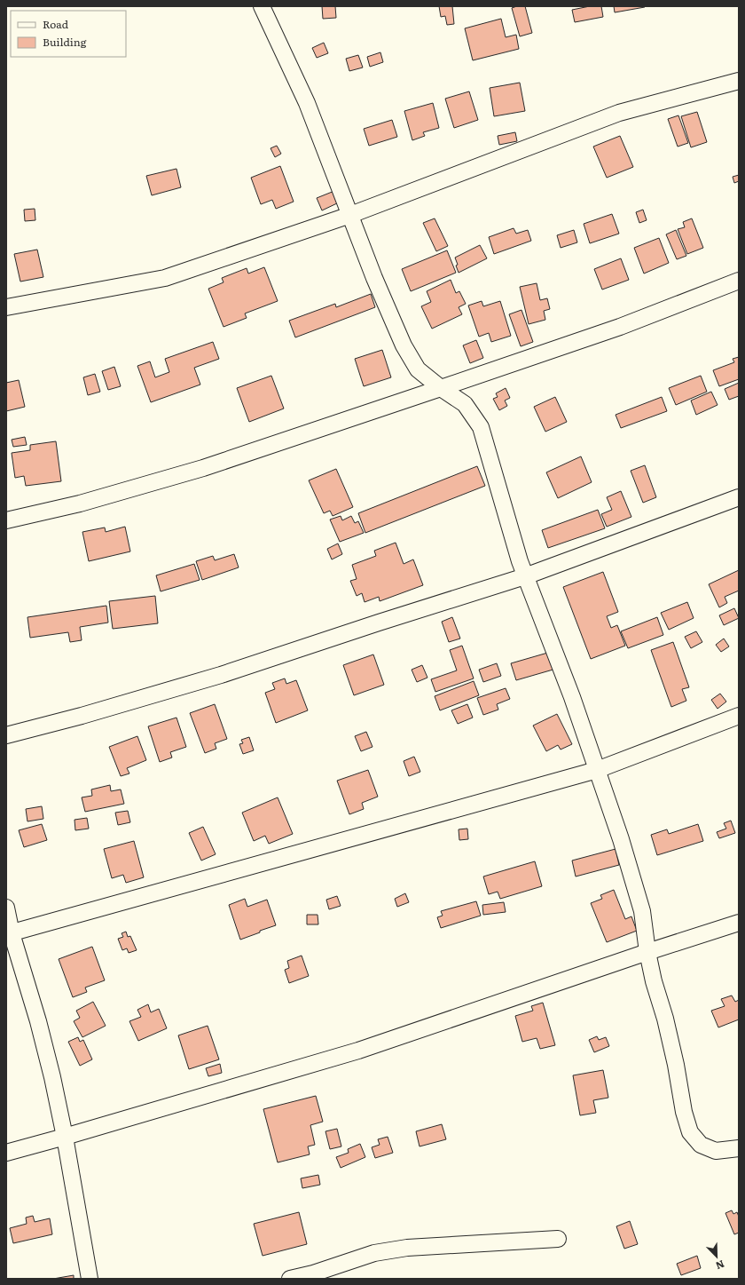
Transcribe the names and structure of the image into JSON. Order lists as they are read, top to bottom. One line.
{"legend":["Road","Building"],"north":"bottom right"}
